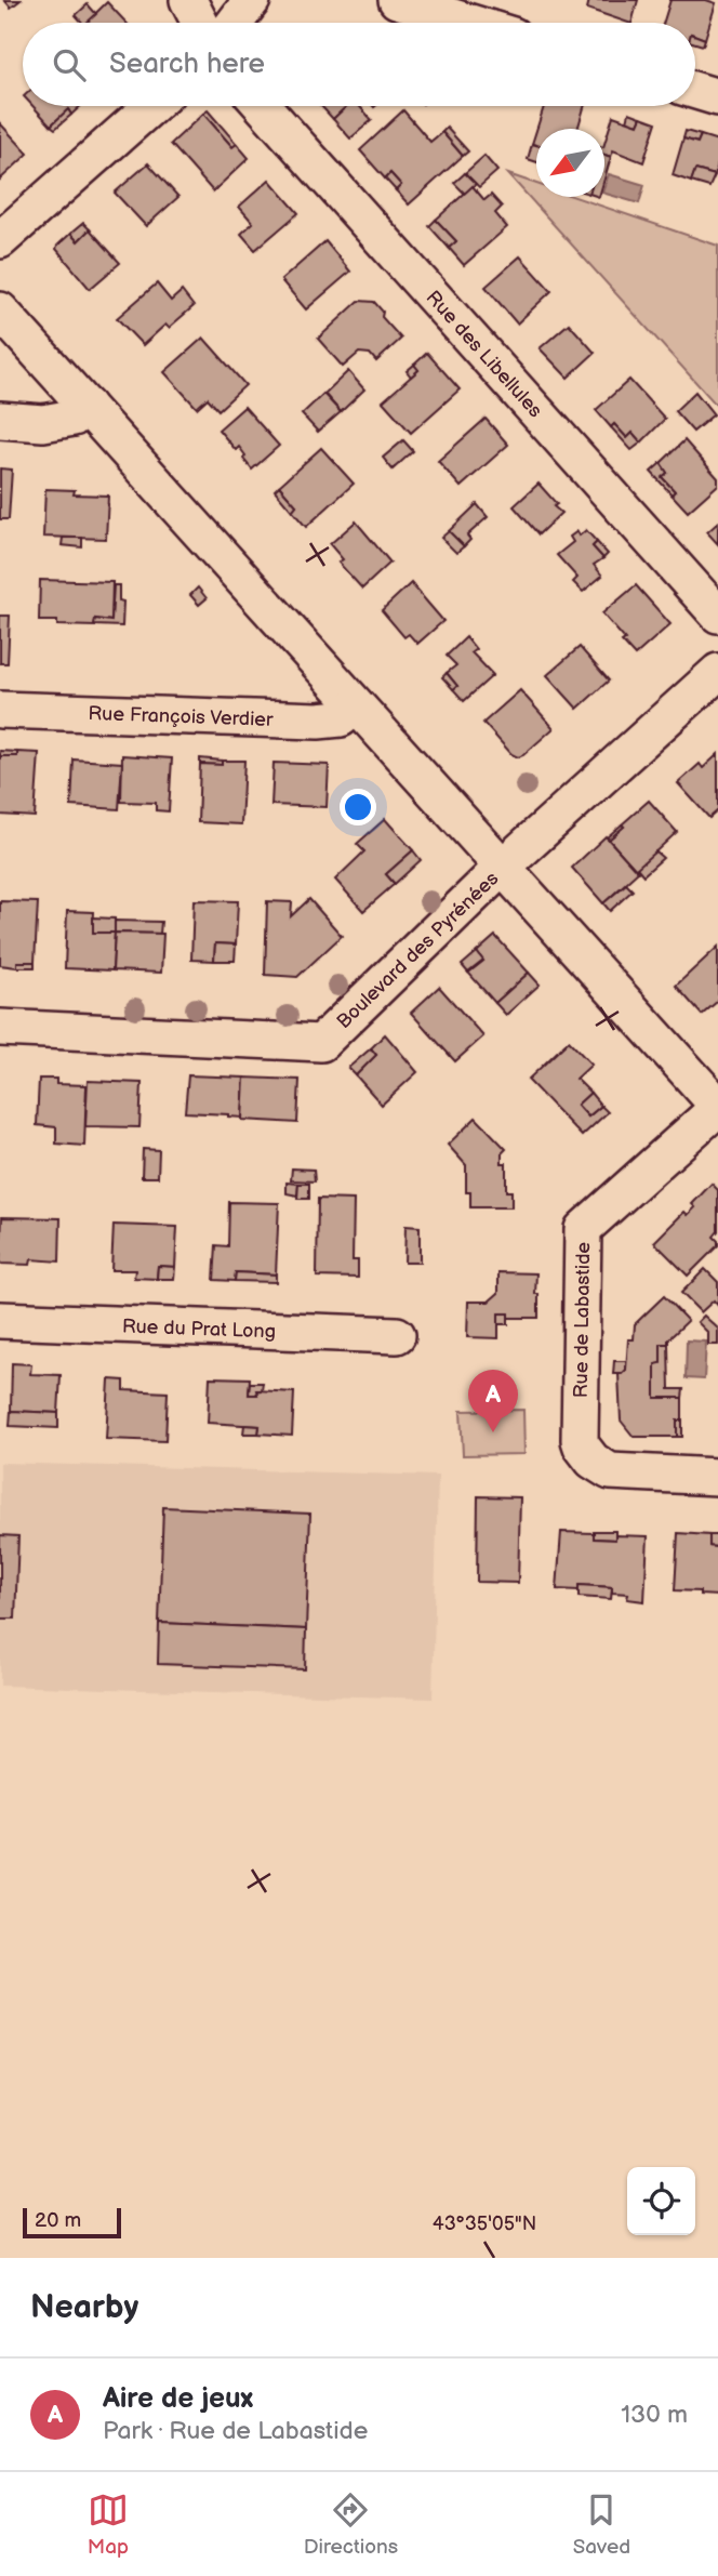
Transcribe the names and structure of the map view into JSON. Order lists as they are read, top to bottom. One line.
{"streets":{"street":["Rue des Libellules","Rue François Verdier","Boulevard des Pyrénées","Rue de Labastide","Rue du Prat Long"]},"scale_bar":"20 m","north":"bottom left","page":{"search":"Search here","pins":"A","scale":"20 m","heading":"Nearby","list":[{"mark":"A","name":"Aire de jeux","note":"Park · Rue de Labastide","value":"130 m"}],"nav":["Map","Directions","Saved"]},"coordinates":["43°35'05\"N"]}
